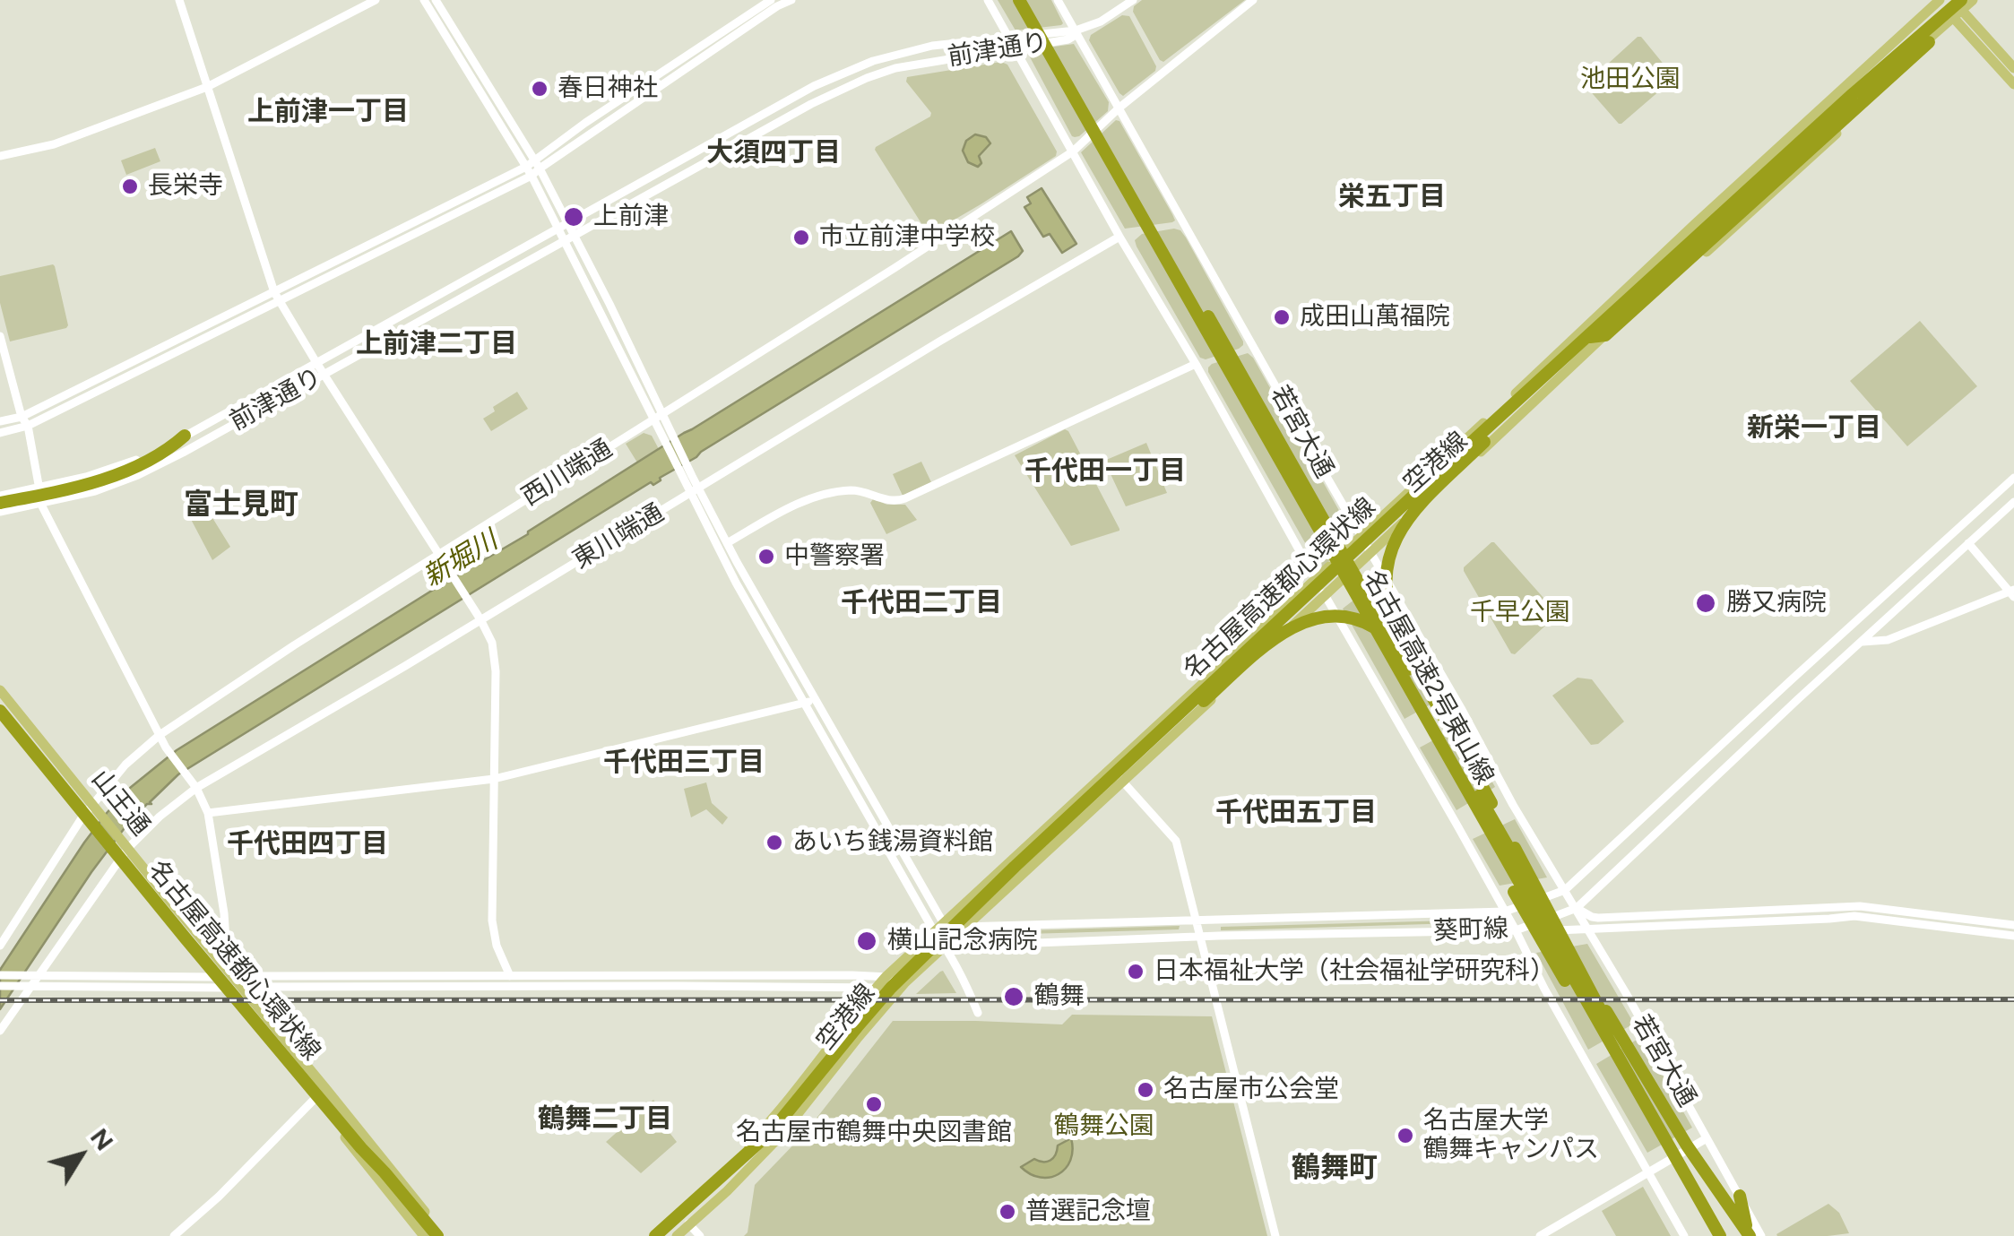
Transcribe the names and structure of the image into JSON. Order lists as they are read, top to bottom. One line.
{"streets":{"highway":["名古屋高速都心環状線","名古屋高速2号東山線"],"main road":["空港線","山王通"],"street":["前津通り","若宮大通","西川端通","東川端通","葵町線"]},"crossings":[["前津通り","若宮大通"],["若宮大通","空港線"],["若宮大通","西川端通"],["若宮大通","葵町線"],["空港線","名古屋高速都心環状線"],["空港線","葵町線"],["西川端通","山王通"],["東川端通","山王通"],["名古屋高速都心環状線","山王通"]],"districts":["上前津一丁目","大須四丁目","栄五丁目","上前津二丁目","新栄一丁目","千代田一丁目","富士見町","千代田二丁目","千代田三丁目","千代田五丁目","千代田四丁目","鶴舞二丁目","鶴舞町"],"water":["新堀川"],"parks":["池田公園","千早公園","鶴舞公園"],"places":["春日神社","長栄寺","上前津","市立前津中学校","成田山萬福院","中警察署","勝又病院","あいち銭湯資料館","横山記念病院","日本福祉大学（社会福祉学研究科）","鶴舞","名古屋市公会堂","名古屋市鶴舞中央図書館","名古屋大学 鶴舞キャンパス","普選記念壇"],"north":"top right"}
